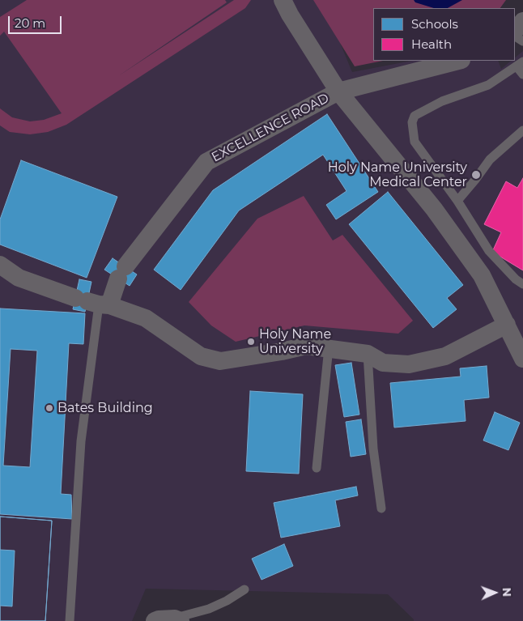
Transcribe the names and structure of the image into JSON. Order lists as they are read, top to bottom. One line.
{"streets":{"street":["EXCELLENCE ROAD"]},"places":["Holy Name University Medical Center","Holy Name University","Bates Building"],"legend":["Schools","Health"],"scale_bar":"20 m","north":"right"}
